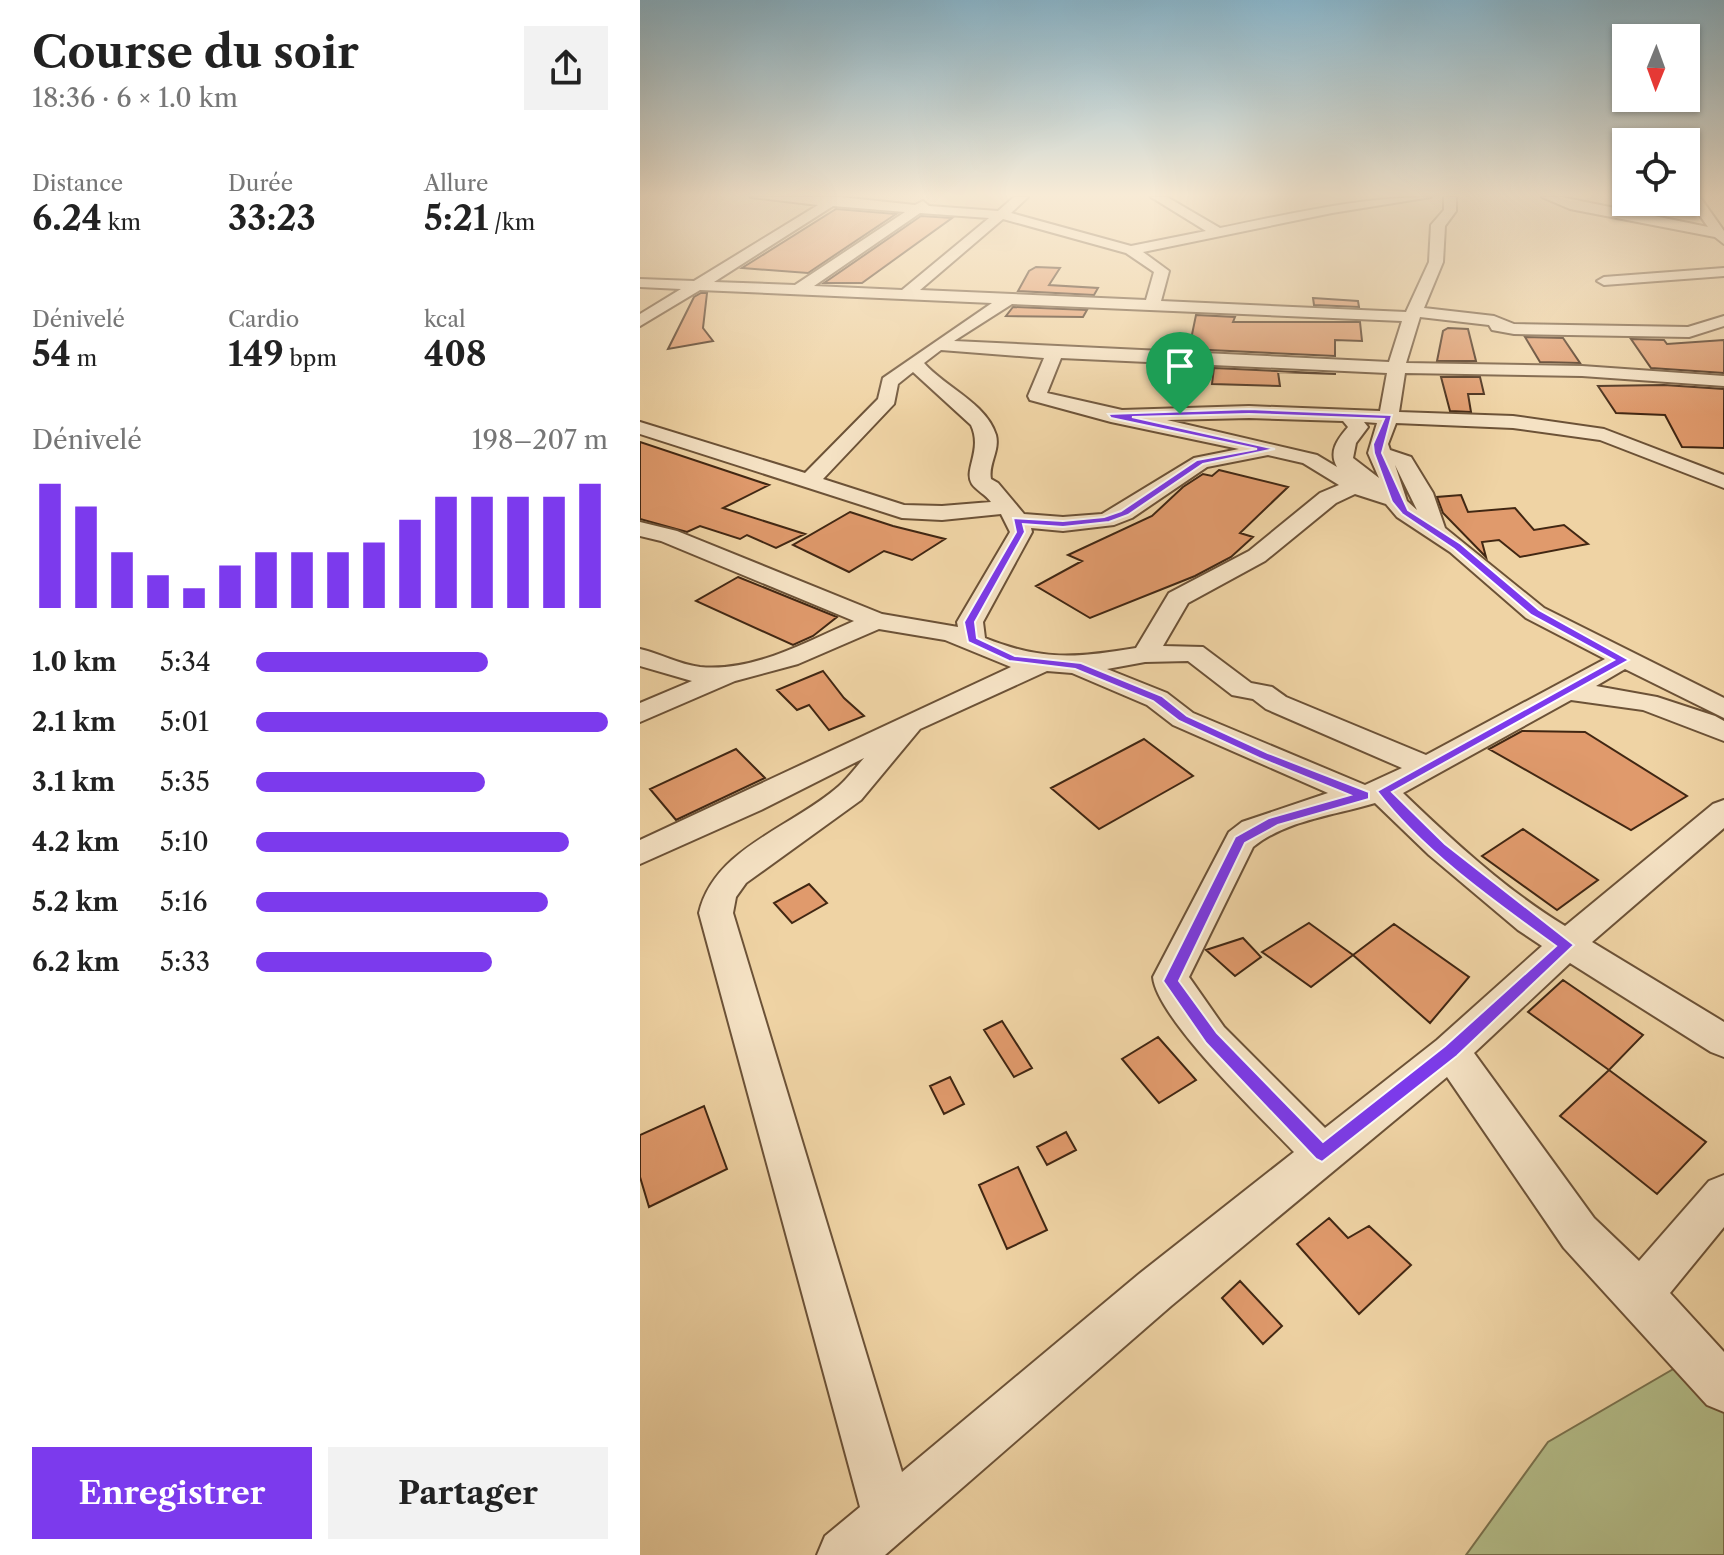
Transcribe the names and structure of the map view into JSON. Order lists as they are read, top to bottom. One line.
{"north":"bottom","page":{"heading":["Course du soir","18:36 · 6 × 1.0 km"],"stats":[["Distance","6.24 km"],["Durée","33:23"],["Allure","5:21 /km"],["Dénivelé","54 m"],["Cardio","149 bpm"],["kcal","408"]],"chart":["Dénivelé","198–207 m"],"list":[{"name":"1.0 km","note":"5:34"},{"name":"2.1 km","note":"5:01"},{"name":"3.1 km","note":"5:35"},{"name":"4.2 km","note":"5:10"},{"name":"5.2 km","note":"5:16"},{"name":"6.2 km","note":"5:33"}],"buttons":["Enregistrer","Partager"]}}
